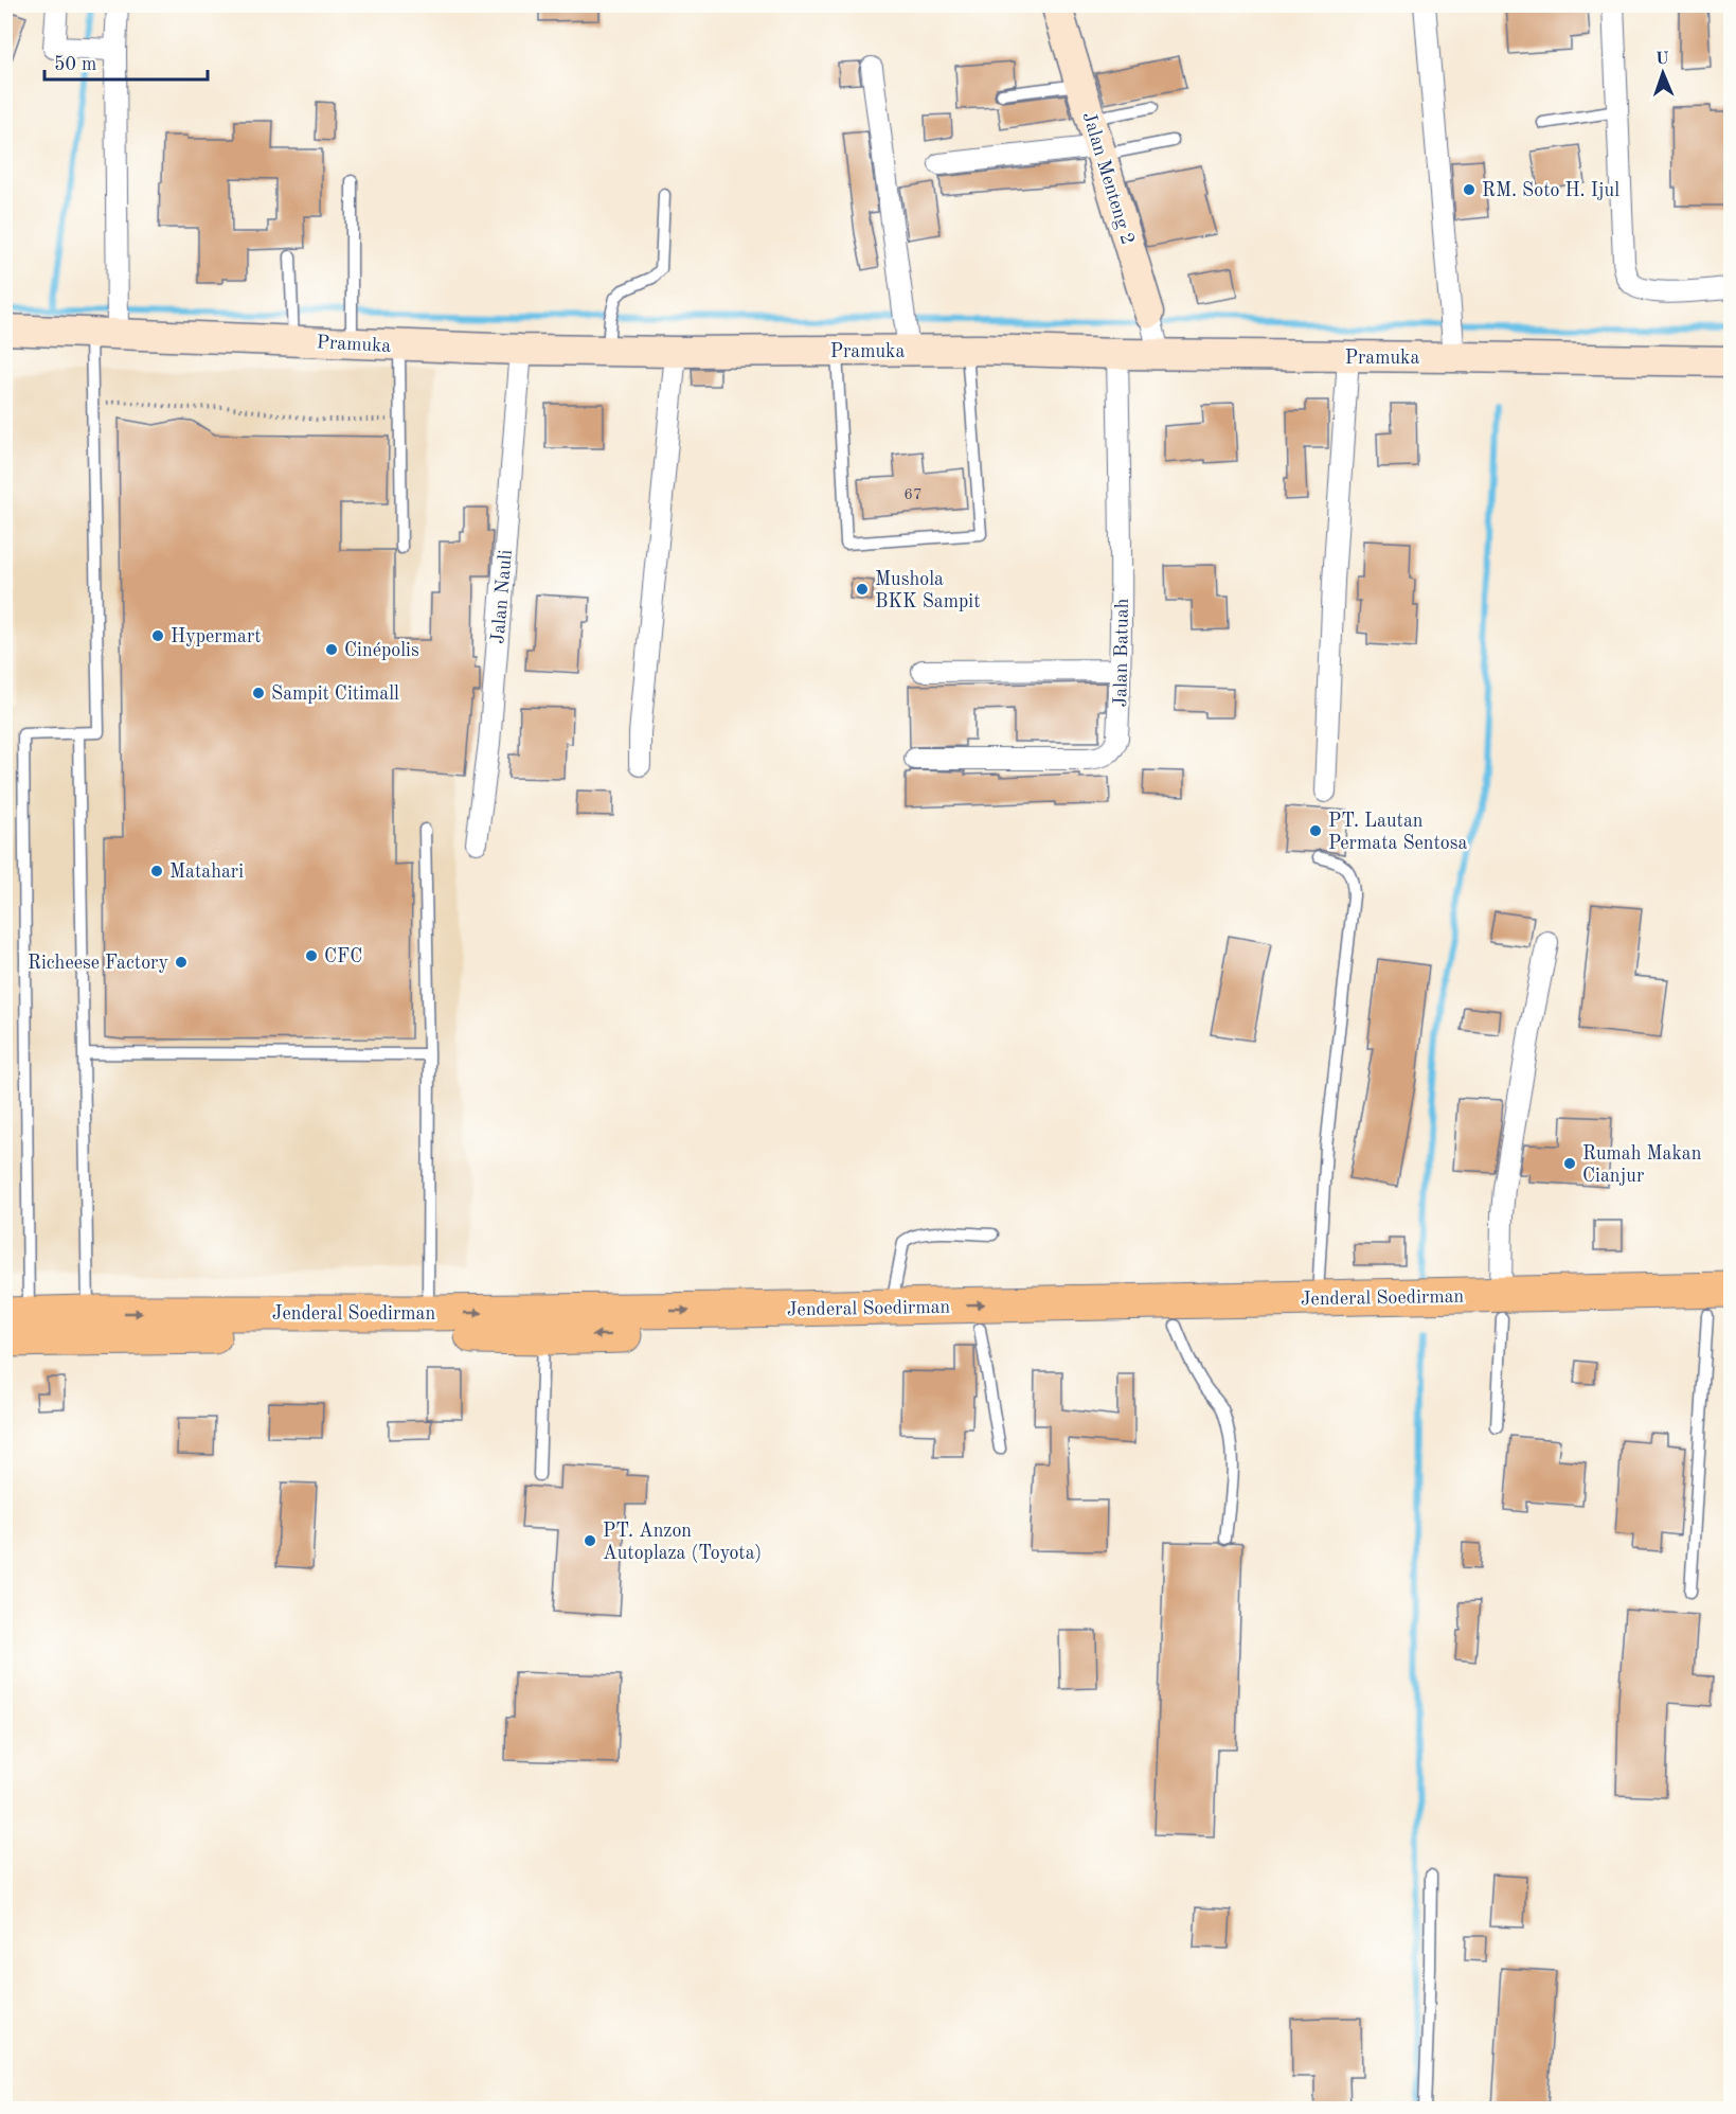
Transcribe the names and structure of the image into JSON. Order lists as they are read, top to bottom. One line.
{"streets":{"highway":["Jenderal Soedirman"],"street":["Jalan Menteng 2","Pramuka","Jalan Nauli","Jalan Batuah"]},"crossings":[["Jalan Menteng 2","Pramuka"],["Pramuka","Jalan Nauli"],["Pramuka","Jalan Batuah"]],"places":["RM. Soto H. Ijul","Mushola BKK Sampit","Hypermart","Cinépolis","Sampit Citimall","PT. Lautan Permata Sentosa","Matahari","CFC","Richeese Factory","Rumah Makan Cianjur","PT. Anzon Autoplaza (Toyota)"],"house_numbers":["67"],"scale_bar":"50 m","north":"top"}
